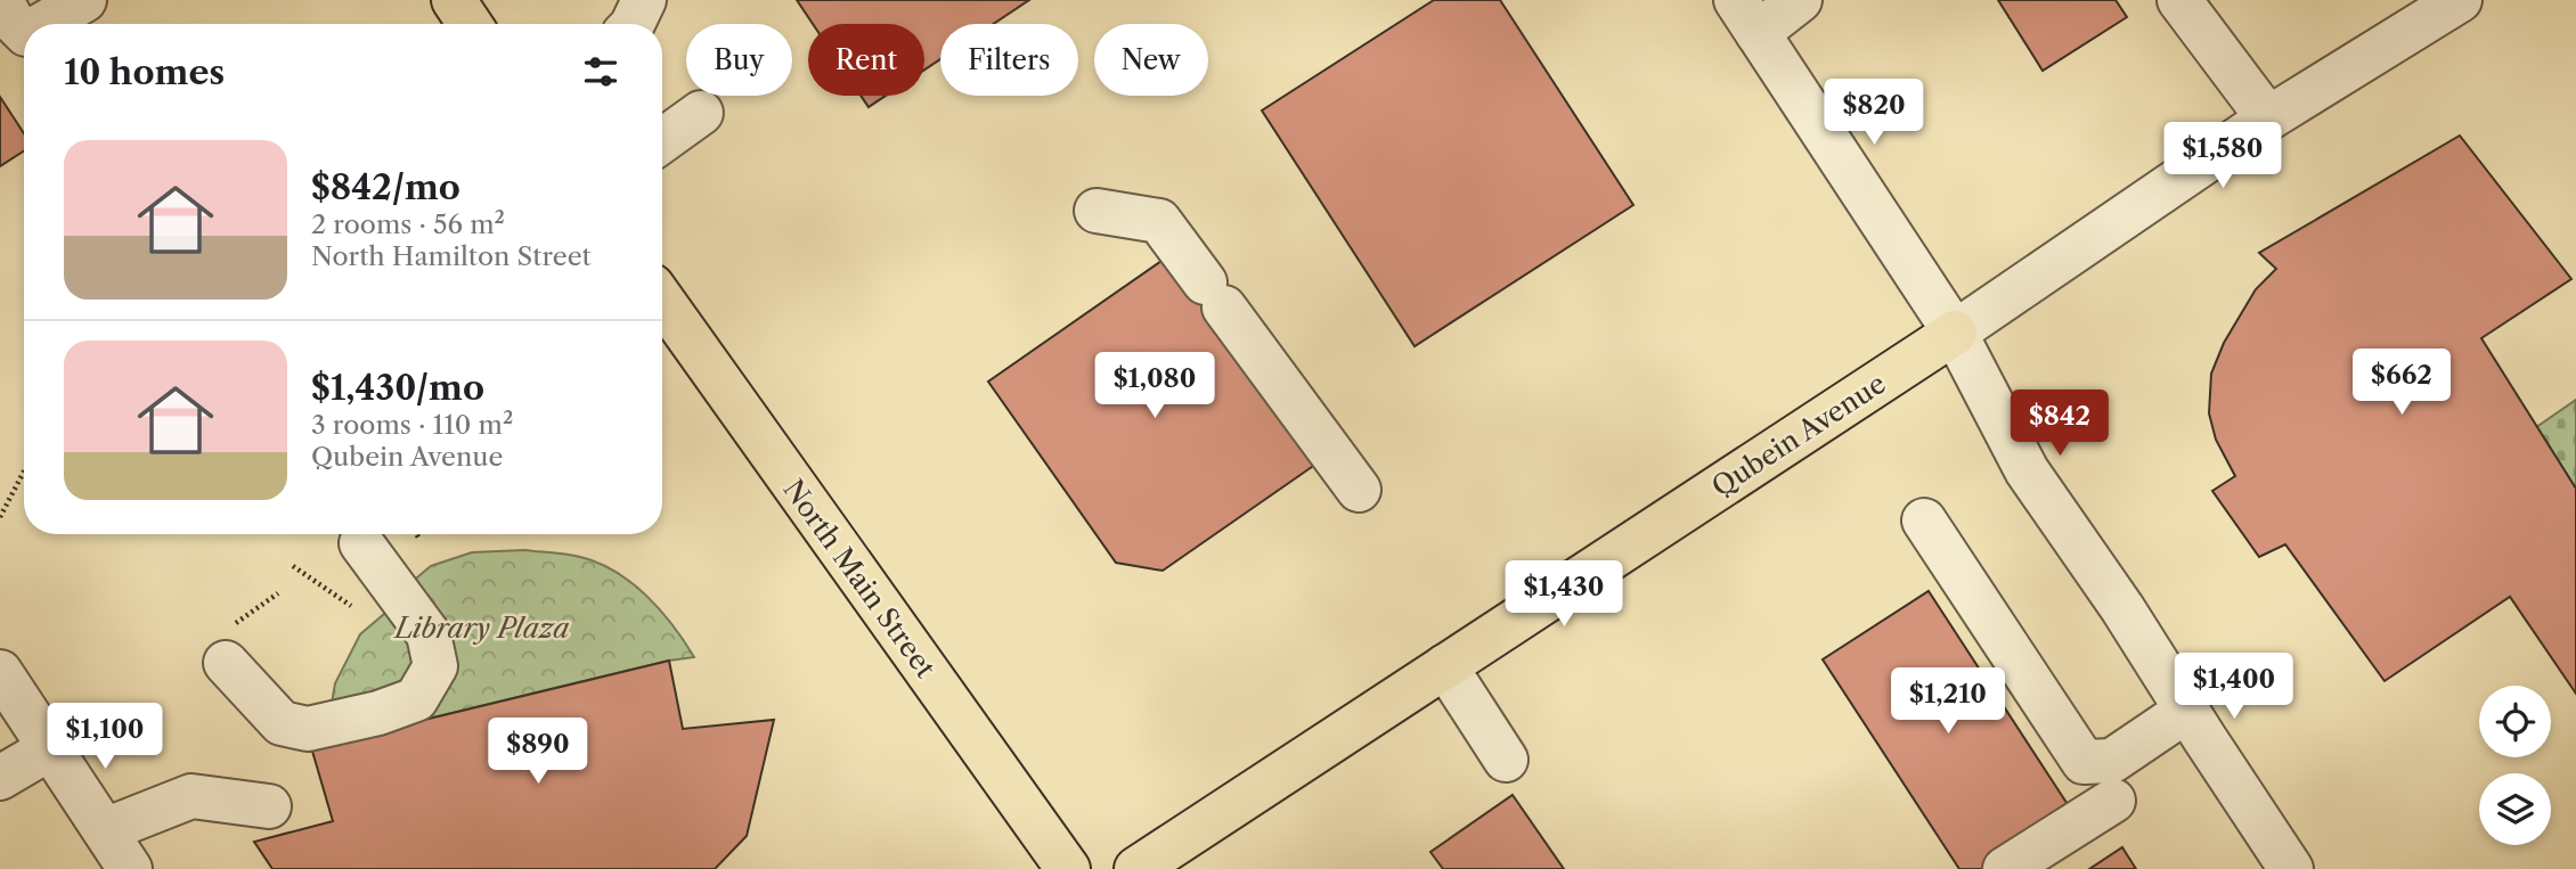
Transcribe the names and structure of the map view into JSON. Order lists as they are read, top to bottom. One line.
{"streets":{"main road":["Qubein Avenue","North Main Street"]},"parks":["Library Plaza"],"page":{"chip":["Buy","Rent","Filters","New"],"heading":"10 homes","price":["$820","$1,580","$662","$1,080","$842","$1,430","$1,400","$1,210","$1,100","$890"],"list":[{"name":"$842/mo","note":"2 rooms · 56 m² · North Hamilton Street"},{"name":"$1,430/mo","note":"3 rooms · 110 m² · Qubein Avenue"}]}}
